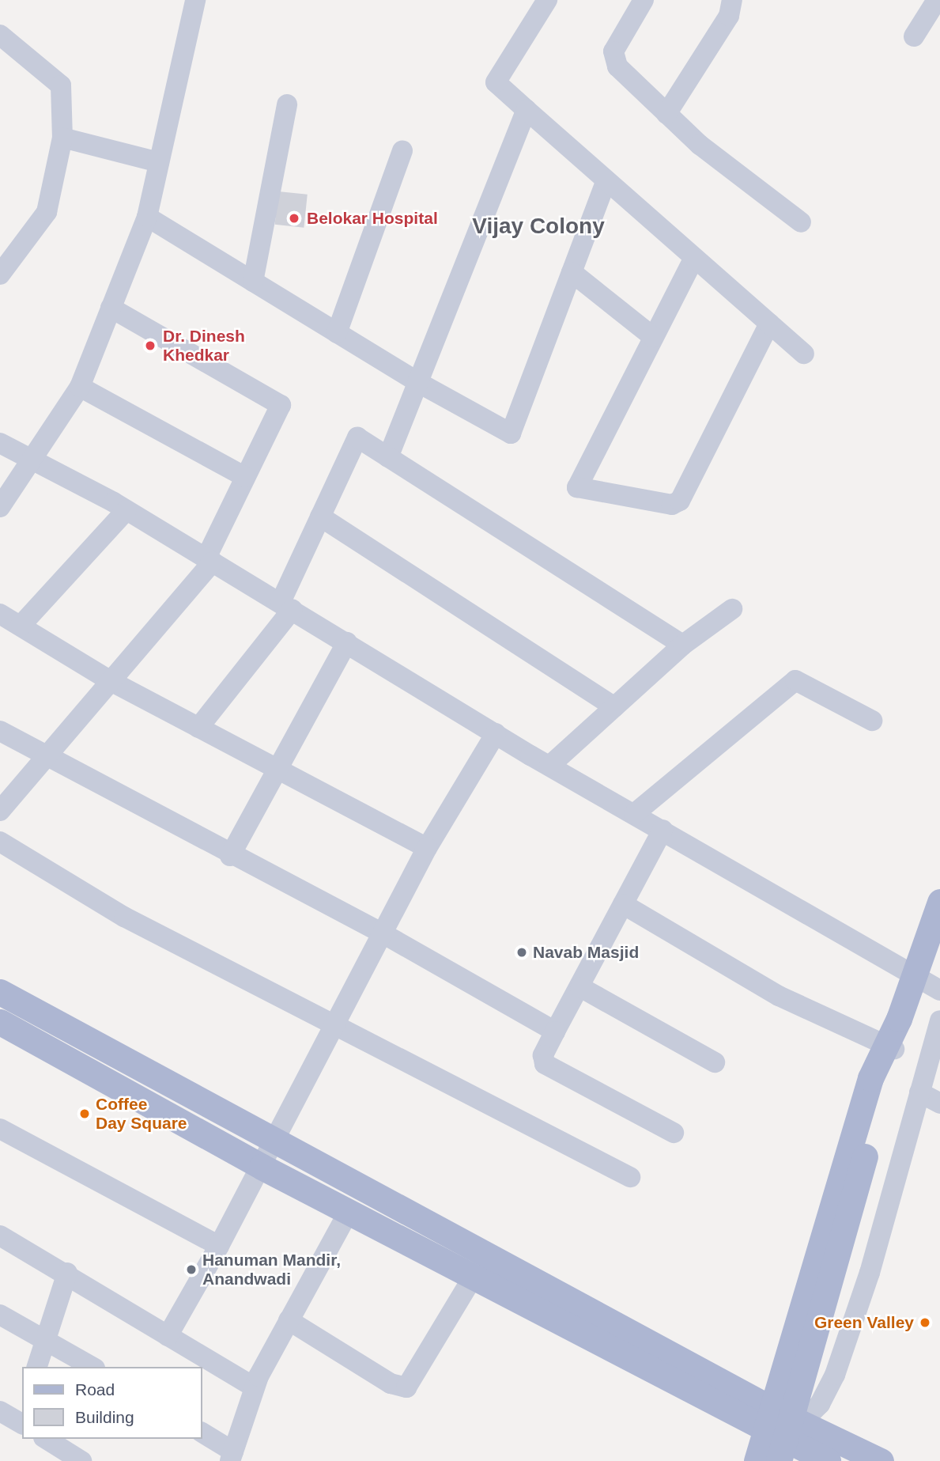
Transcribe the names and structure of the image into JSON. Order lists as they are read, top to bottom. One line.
{"districts":["Vijay Colony"],"places":["Belokar Hospital","Dr. Dinesh Khedkar","Navab Masjid","Coffee Day Square","Hanuman Mandir, Anandwadi","Green Valley"],"legend":["Road","Building"]}
